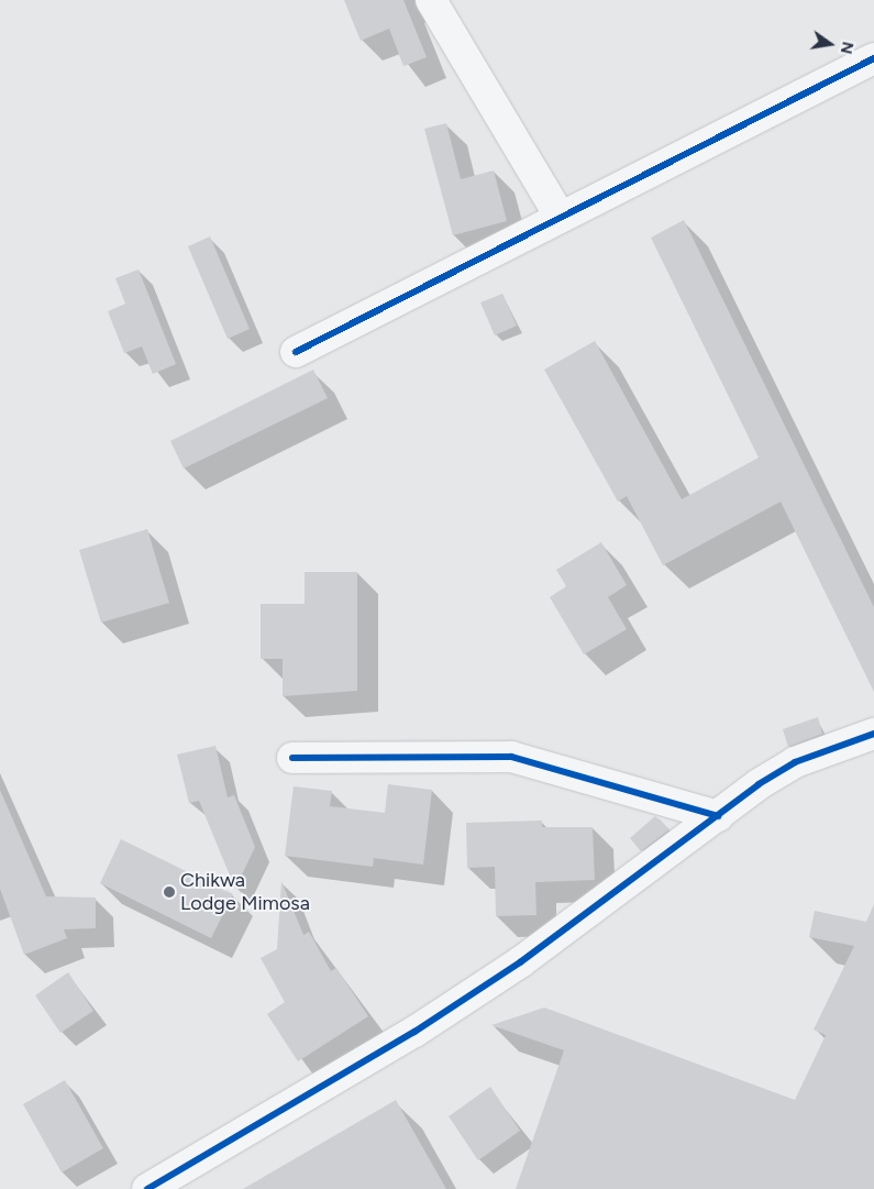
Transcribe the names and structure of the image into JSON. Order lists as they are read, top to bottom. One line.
{"places":["Chikwa Lodge Mimosa"],"north":"right"}
